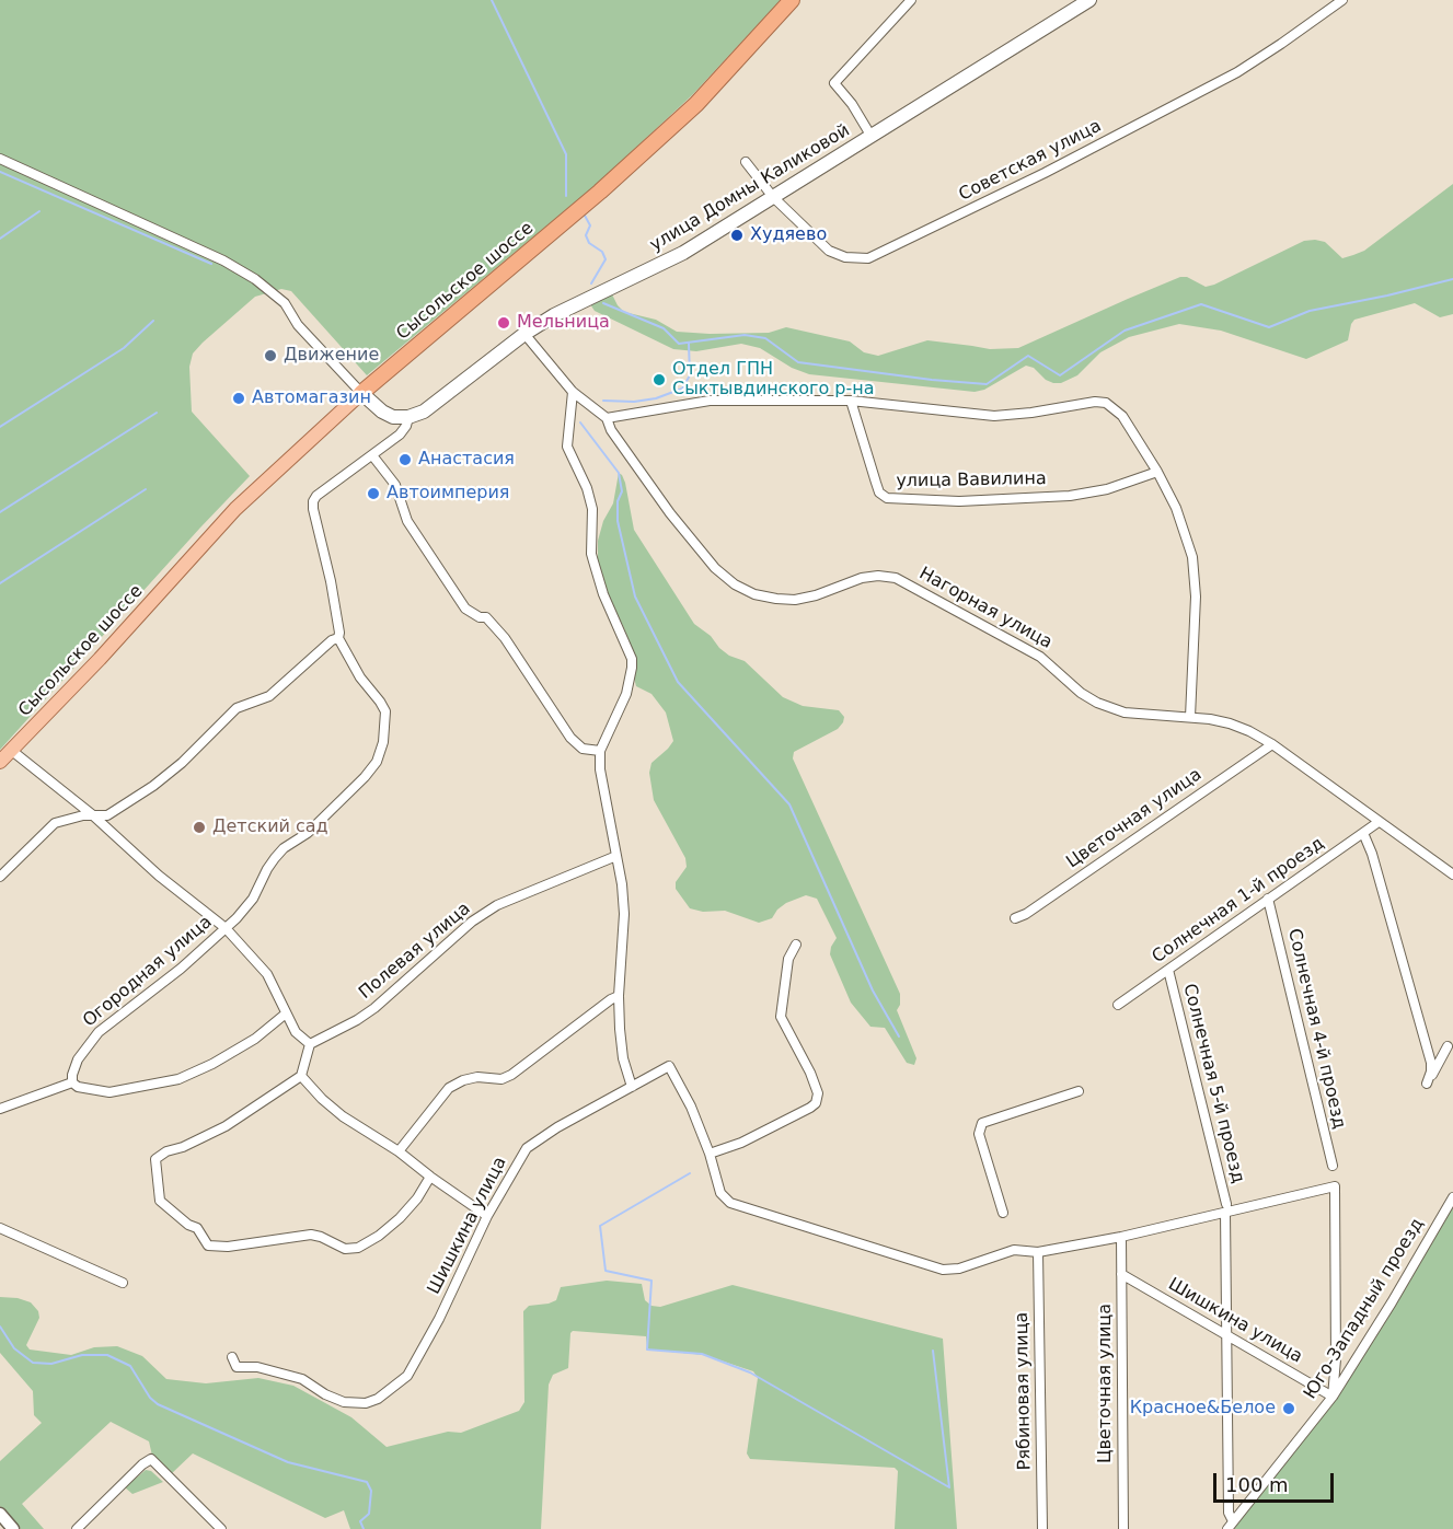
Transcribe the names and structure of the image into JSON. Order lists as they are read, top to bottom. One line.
{"streets":{"highway":["Сысольское шоссе"],"main road":["улица Домны Каликовой"],"street":["Советская улица","улица Вавилина","Нагорная улица","Цветочная улица","Солнечная 1-й проезд","Полевая улица","Огородная улица","Солнечная 4-й проезд","Солнечная 5-й проезд","Шишкина улица","Юго-Западный проезд","Рябиновая улица"]},"crossings":[["Советская улица","улица Домны Каликовой"],["улица Домны Каликовой","Нагорная улица"],["улица Домны Каликовой","Огородная улица"],["Нагорная улица","Цветочная улица"],["Нагорная улица","Солнечная 1-й проезд"],["Цветочная улица","Шишкина улица"],["Солнечная 1-й проезд","Солнечная 4-й проезд"],["Солнечная 1-й проезд","Солнечная 5-й проезд"],["Солнечная 5-й проезд","Шишкина улица"],["Солнечная 5-й проезд","Юго-Западный проезд"],["Шишкина улица","Юго-Западный проезд"],["Шишкина улица","Рябиновая улица"]],"places":["Худяево","Мельница","Движение","Отдел ГПН Сыктывдинского р-на","Автомагазин","Анастасия","Автоимперия","Детский сад","Красное&Белое"],"scale_bar":"100 m"}
